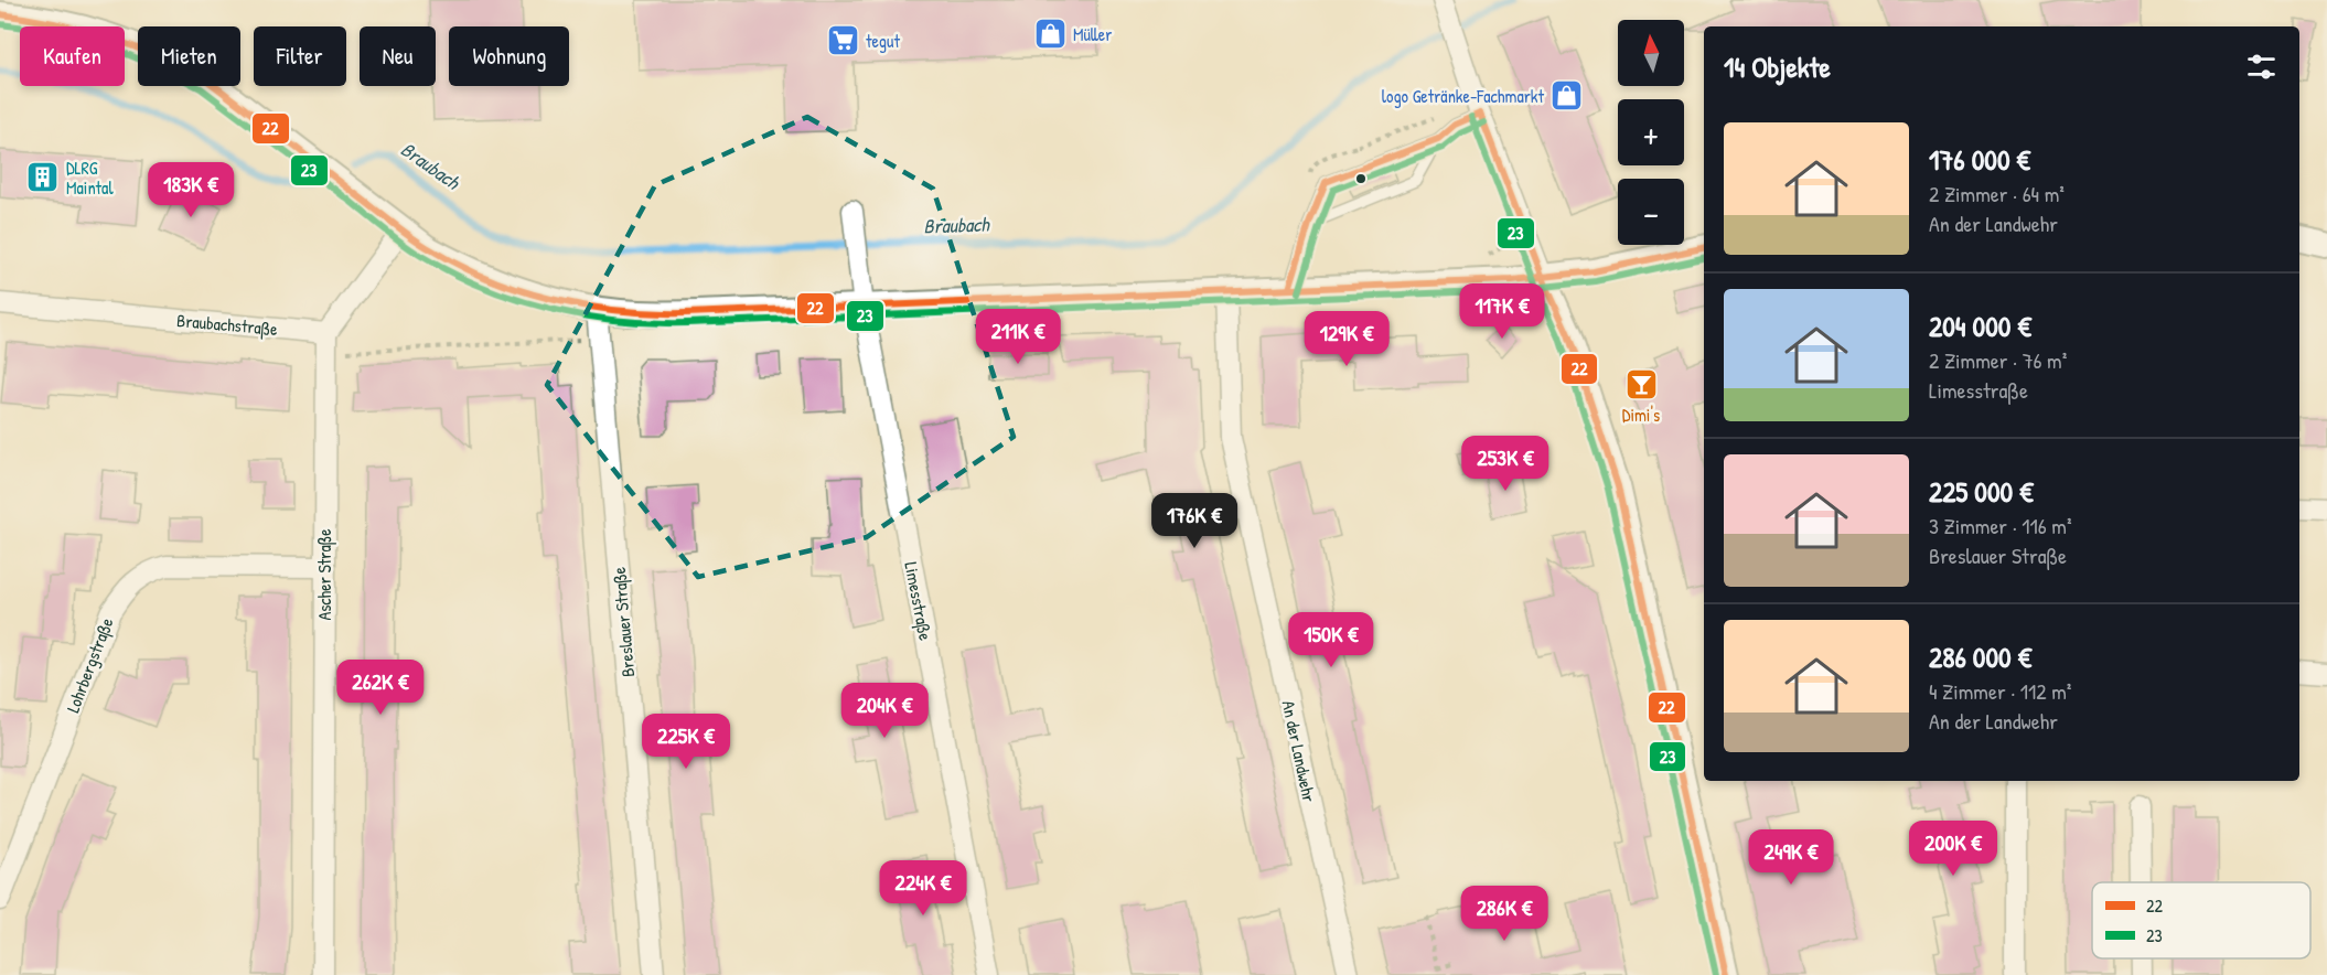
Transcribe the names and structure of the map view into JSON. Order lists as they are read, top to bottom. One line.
{"streets":{"street":["Braubachstraße","Ascher Straße","Limesstraße","Breslauer Straße","Lohrbergstraße","An der Landwehr"]},"crossings":[["Braubachstraße","Ascher Straße"],["Ascher Straße","Lohrbergstraße"]],"water":["Braubach"],"places":{"shop":["Müller","logo Getränke-Fachmarkt"],"supermarket":["tegut"],"building":["DLRG Maintal"],"bar":["Dimi's"]},"lines":["transit line 22","transit line 23"],"legend":["22","23"],"north":"top","page":{"map_buttons":["+","−"],"chip":["Kaufen","Mieten","Filter","Neu","Wohnung"],"heading":"14 Objekte","list":[{"name":"176 000 €","note":"2 Zimmer · 64 m² · An der Landwehr"},{"name":"204 000 €","note":"2 Zimmer · 76 m² · Limesstraße"},{"name":"225 000 €","note":"3 Zimmer · 116 m² · Breslauer Straße"},{"name":"286 000 €","note":"4 Zimmer · 112 m² · An der Landwehr"}],"price":["183K €","117K €","211K €","129K €","253K €","176K €","150K €","262K €","204K €","225K €","200K €","249K €","224K €","286K €"]}}
